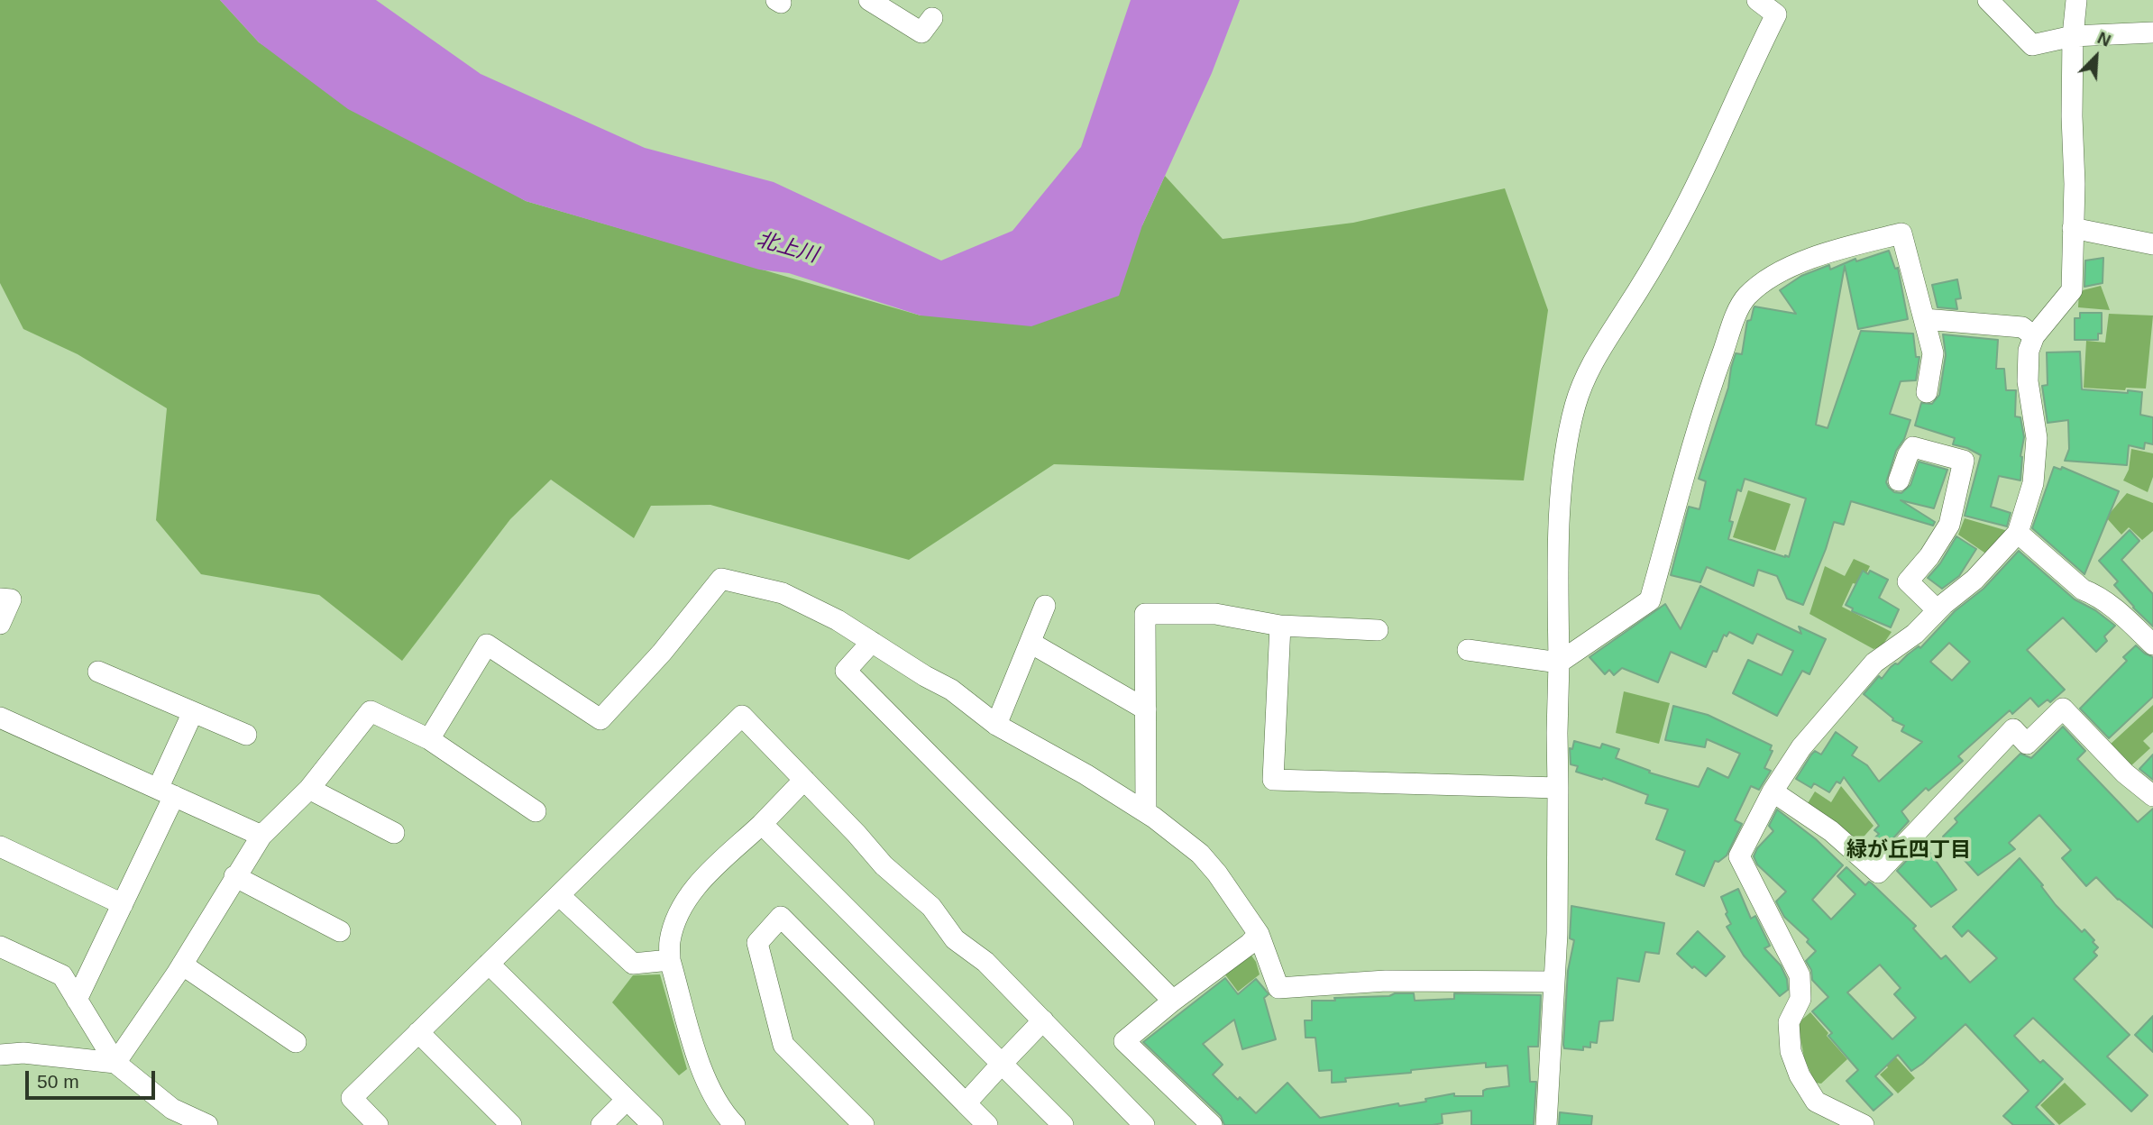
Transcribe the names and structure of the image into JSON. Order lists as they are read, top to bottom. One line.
{"districts":["緑が丘四丁目"],"water":["北上川"],"scale_bar":"50 m","north":"top right"}
